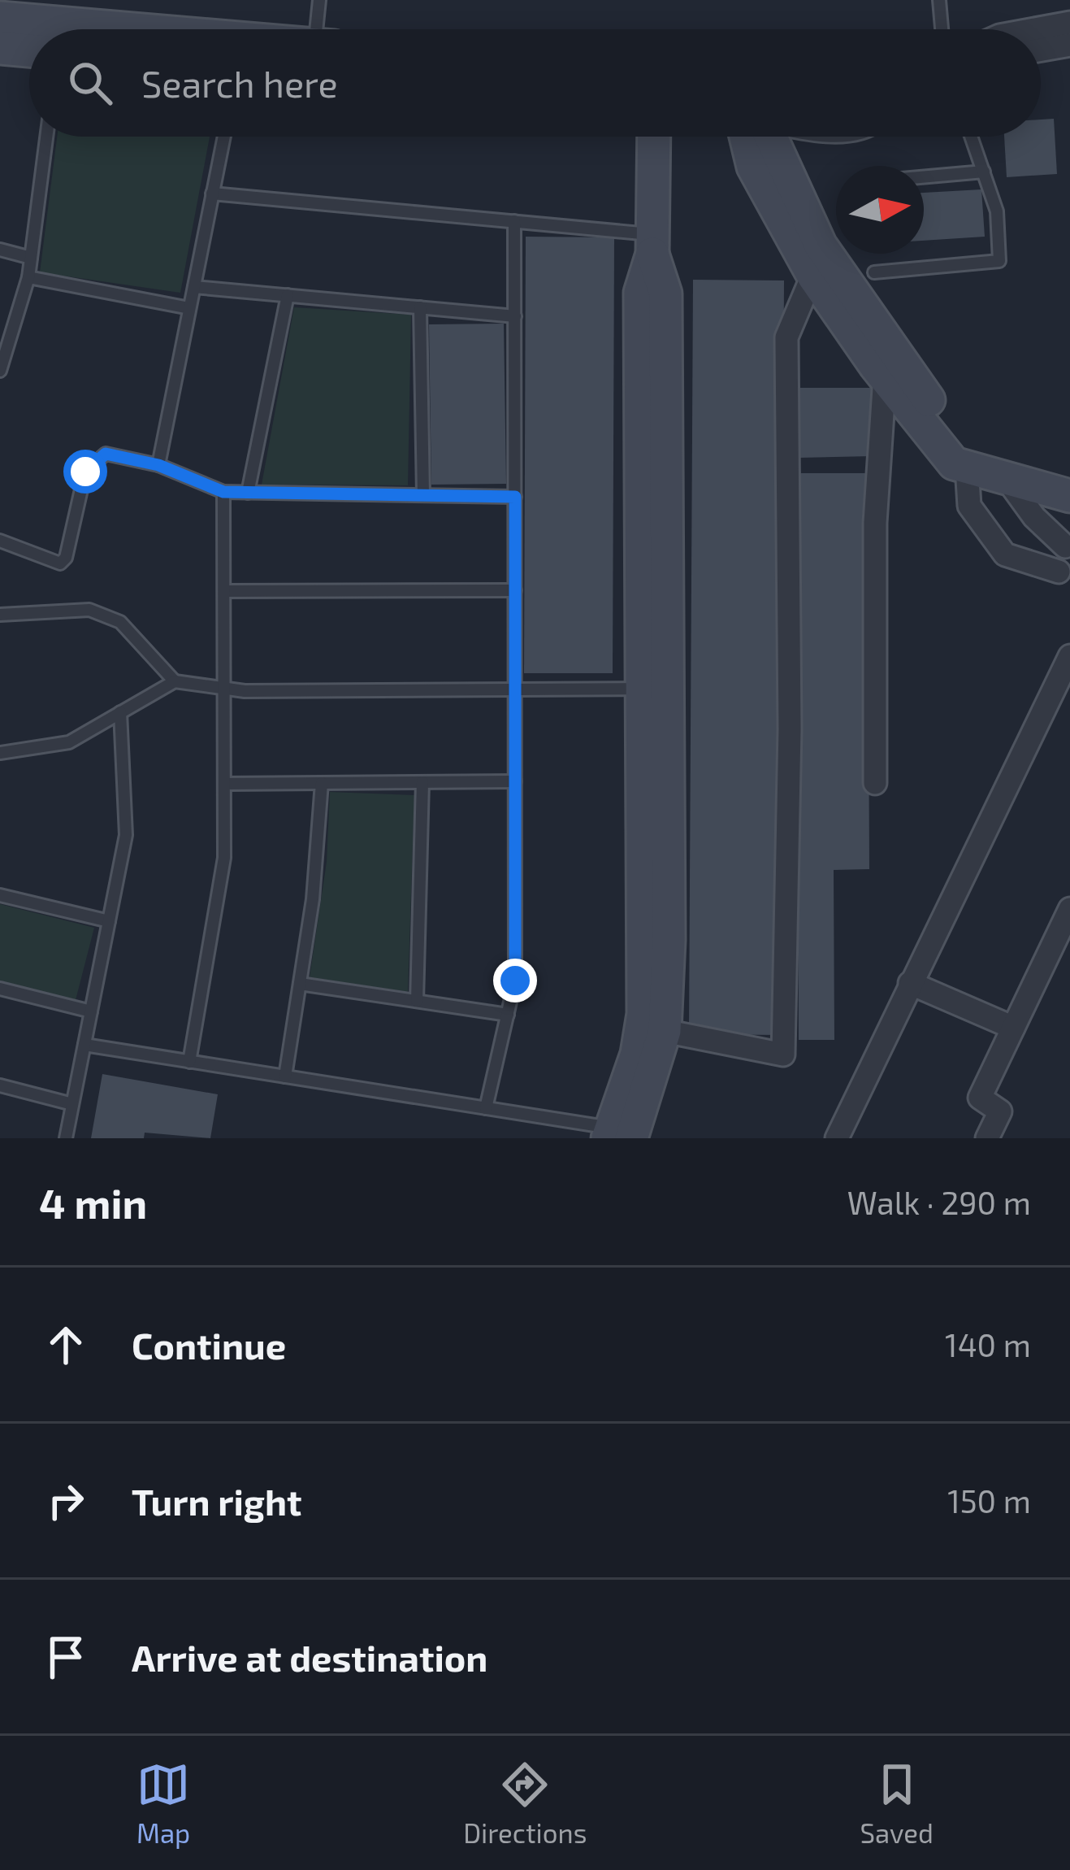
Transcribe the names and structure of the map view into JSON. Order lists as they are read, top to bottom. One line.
{"north":"right","page":{"search":"Search here","heading":["4 min","Walk · 290 m"],"list":[["Continue","140 m"],["Turn right","150 m"],"Arrive at destination"],"nav":["Map","Directions","Saved"]}}
